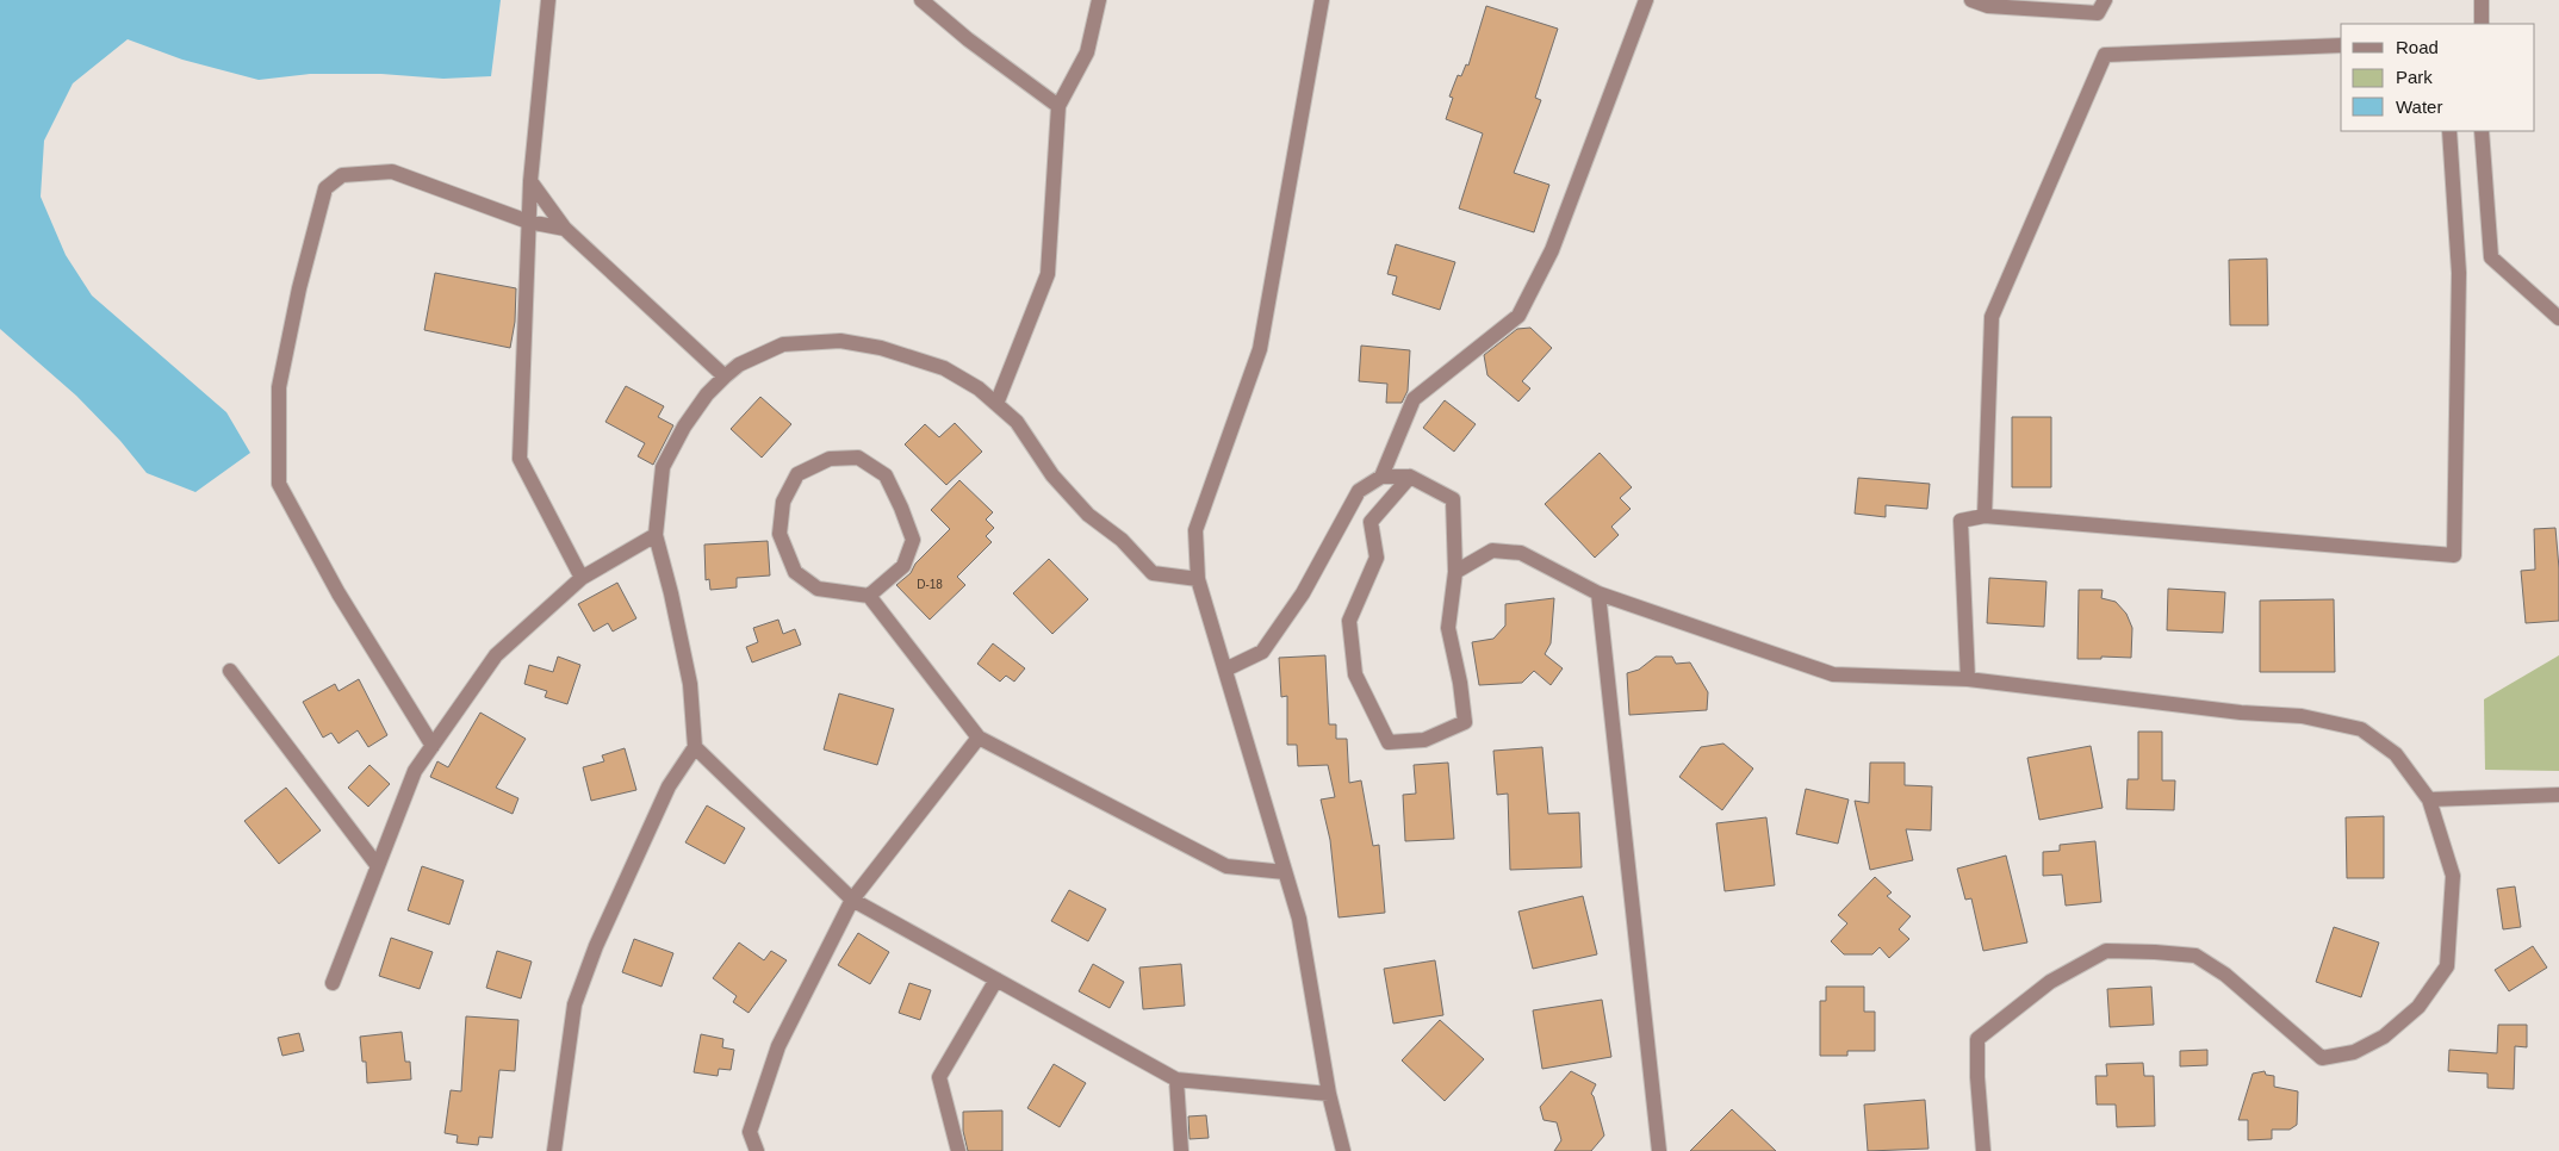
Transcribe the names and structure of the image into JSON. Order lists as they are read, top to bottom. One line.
{"house_numbers":["D-18"],"legend":["Road","Park","Water"]}
